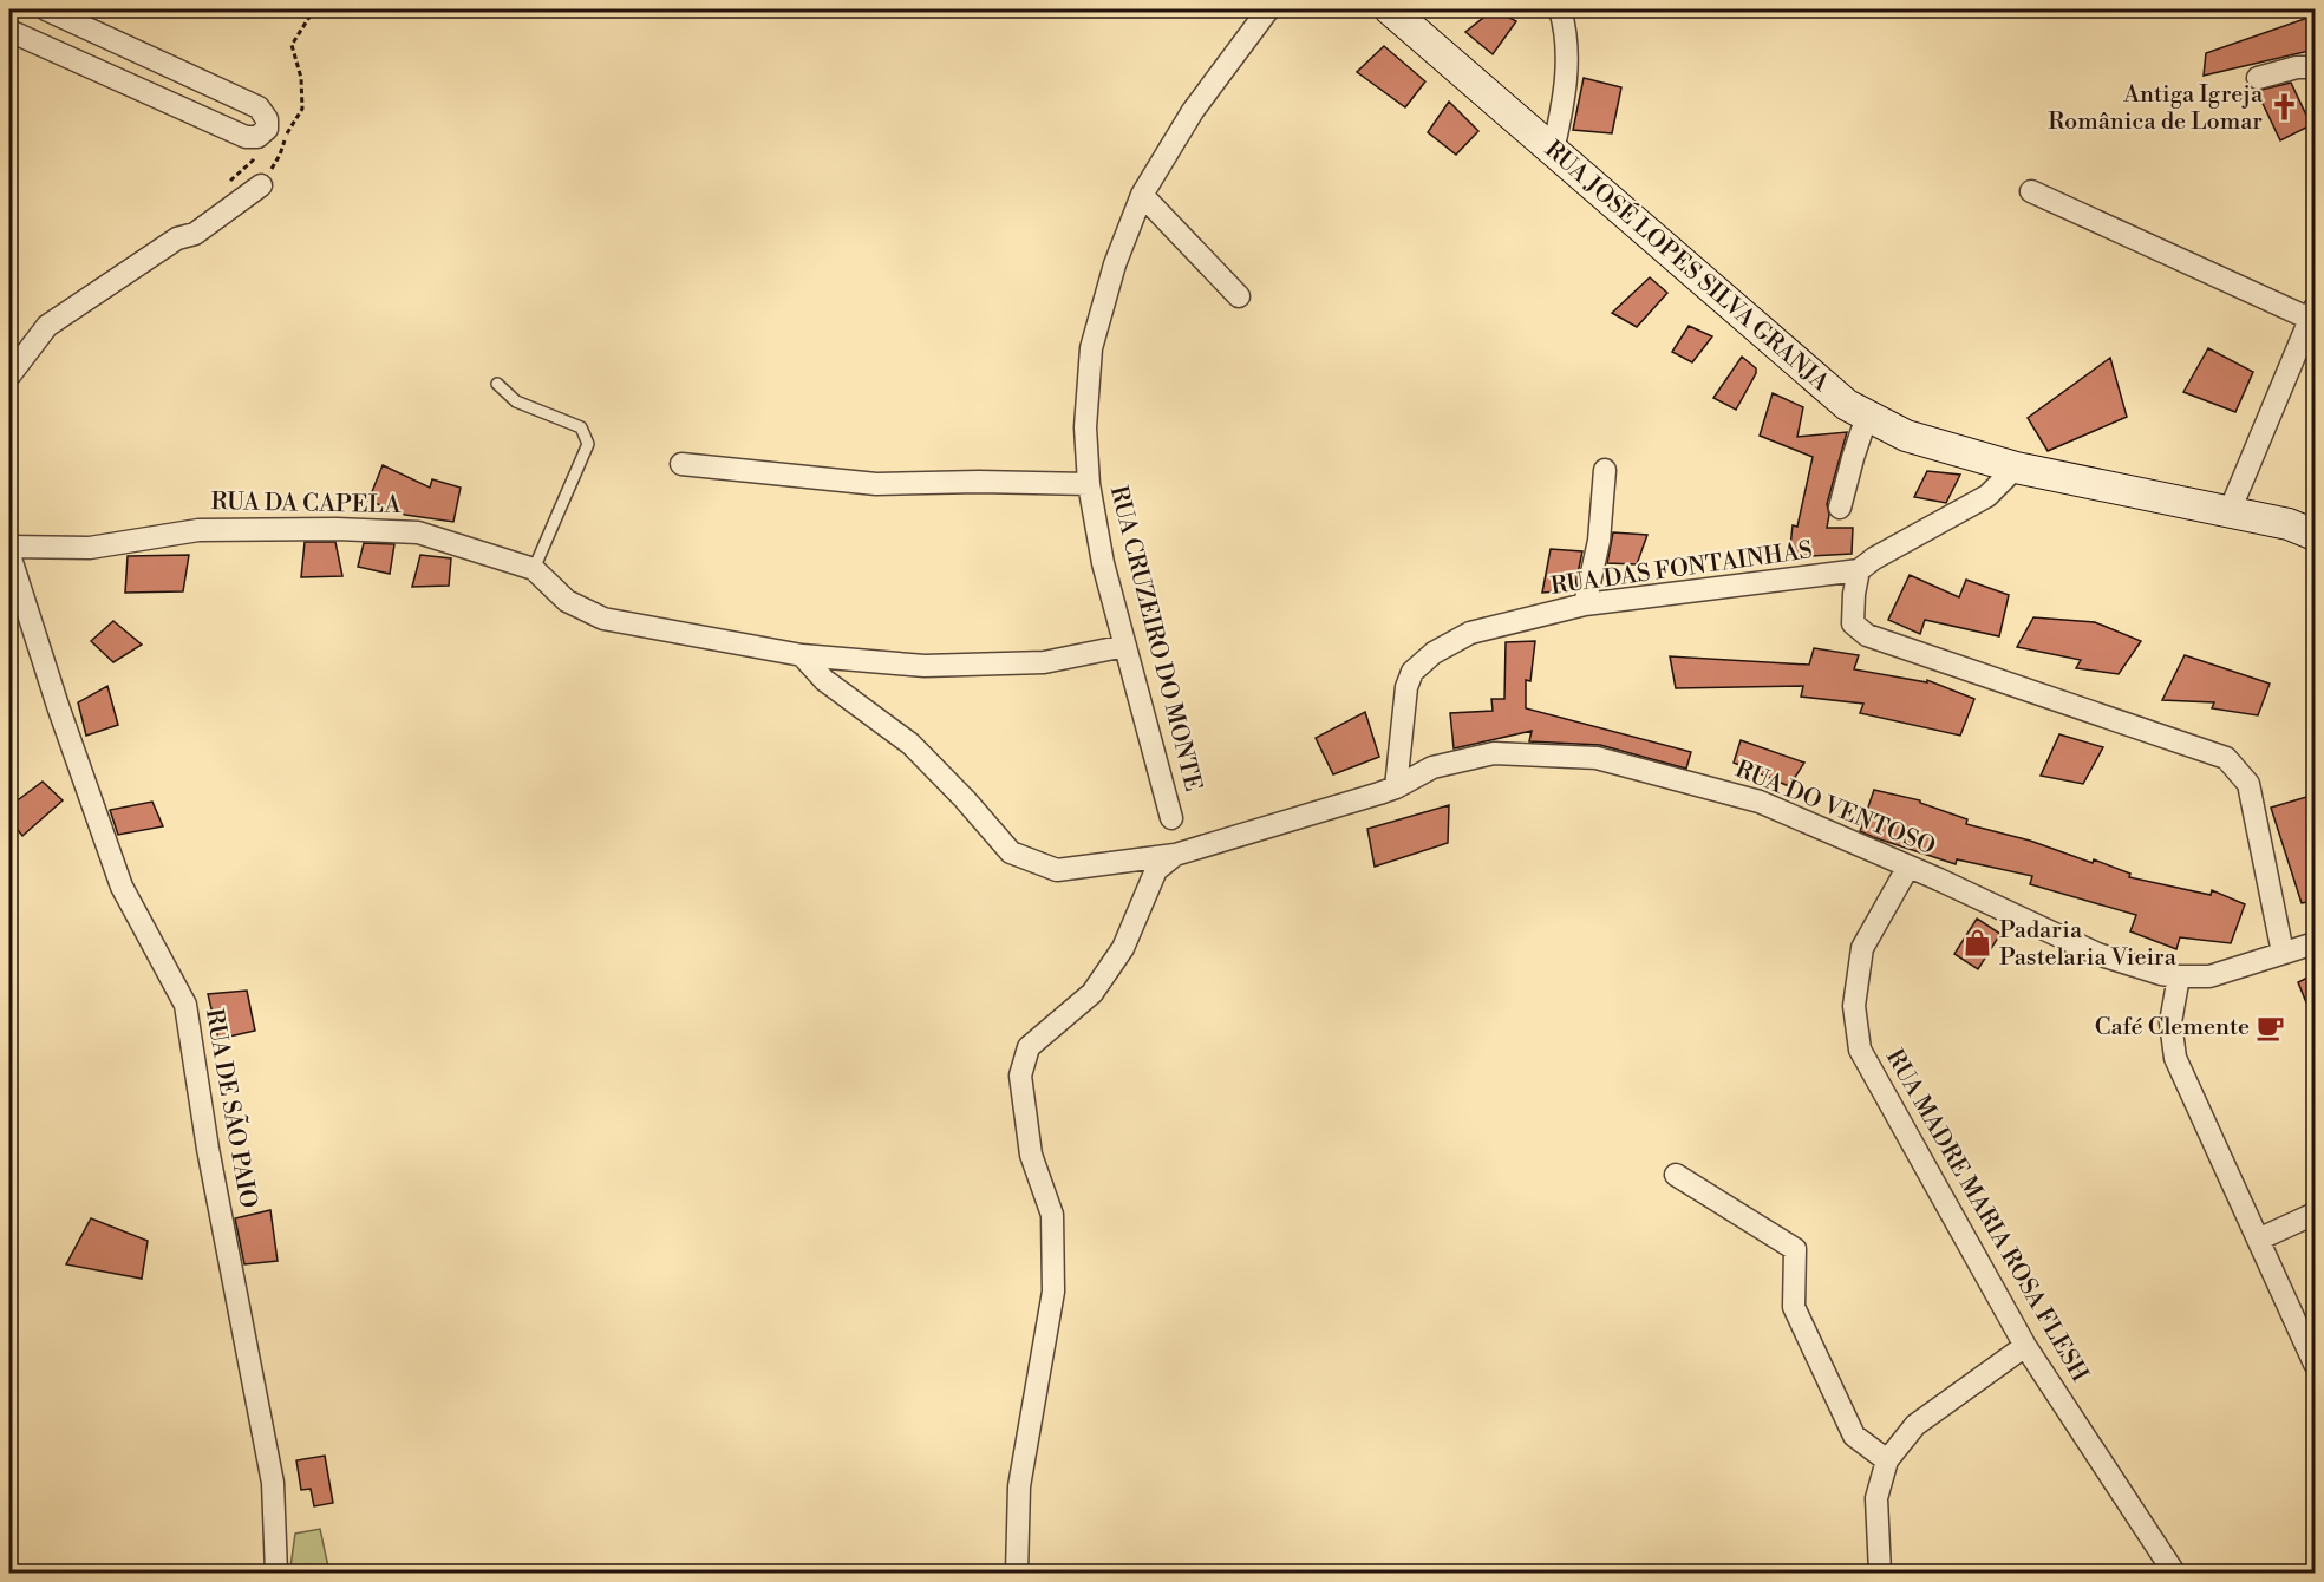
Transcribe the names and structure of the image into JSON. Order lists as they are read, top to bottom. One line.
{"streets":{"main road":["RUA JOSÉ LOPES SILVA GRANJA"],"street":["RUA DA CAPELA","RUA DAS FONTAINHAS","RUA CRUZEIRO DO MONTE","RUA DO VENTOSO","RUA DE SÃO PAIO","RUA MADRE MARIA ROSA FLESH"]},"crossings":[["RUA JOSÉ LOPES SILVA GRANJA","RUA DAS FONTAINHAS"],["RUA DA CAPELA","RUA CRUZEIRO DO MONTE"],["RUA DAS FONTAINHAS","RUA DO VENTOSO"],["RUA DO VENTOSO","RUA MADRE MARIA ROSA FLESH"]],"places":{"church":["Antiga Igreja Românica de Lomar"],"shop":["Padaria Pastelaria Vieira"],"cafe":["Café Clemente"]}}
